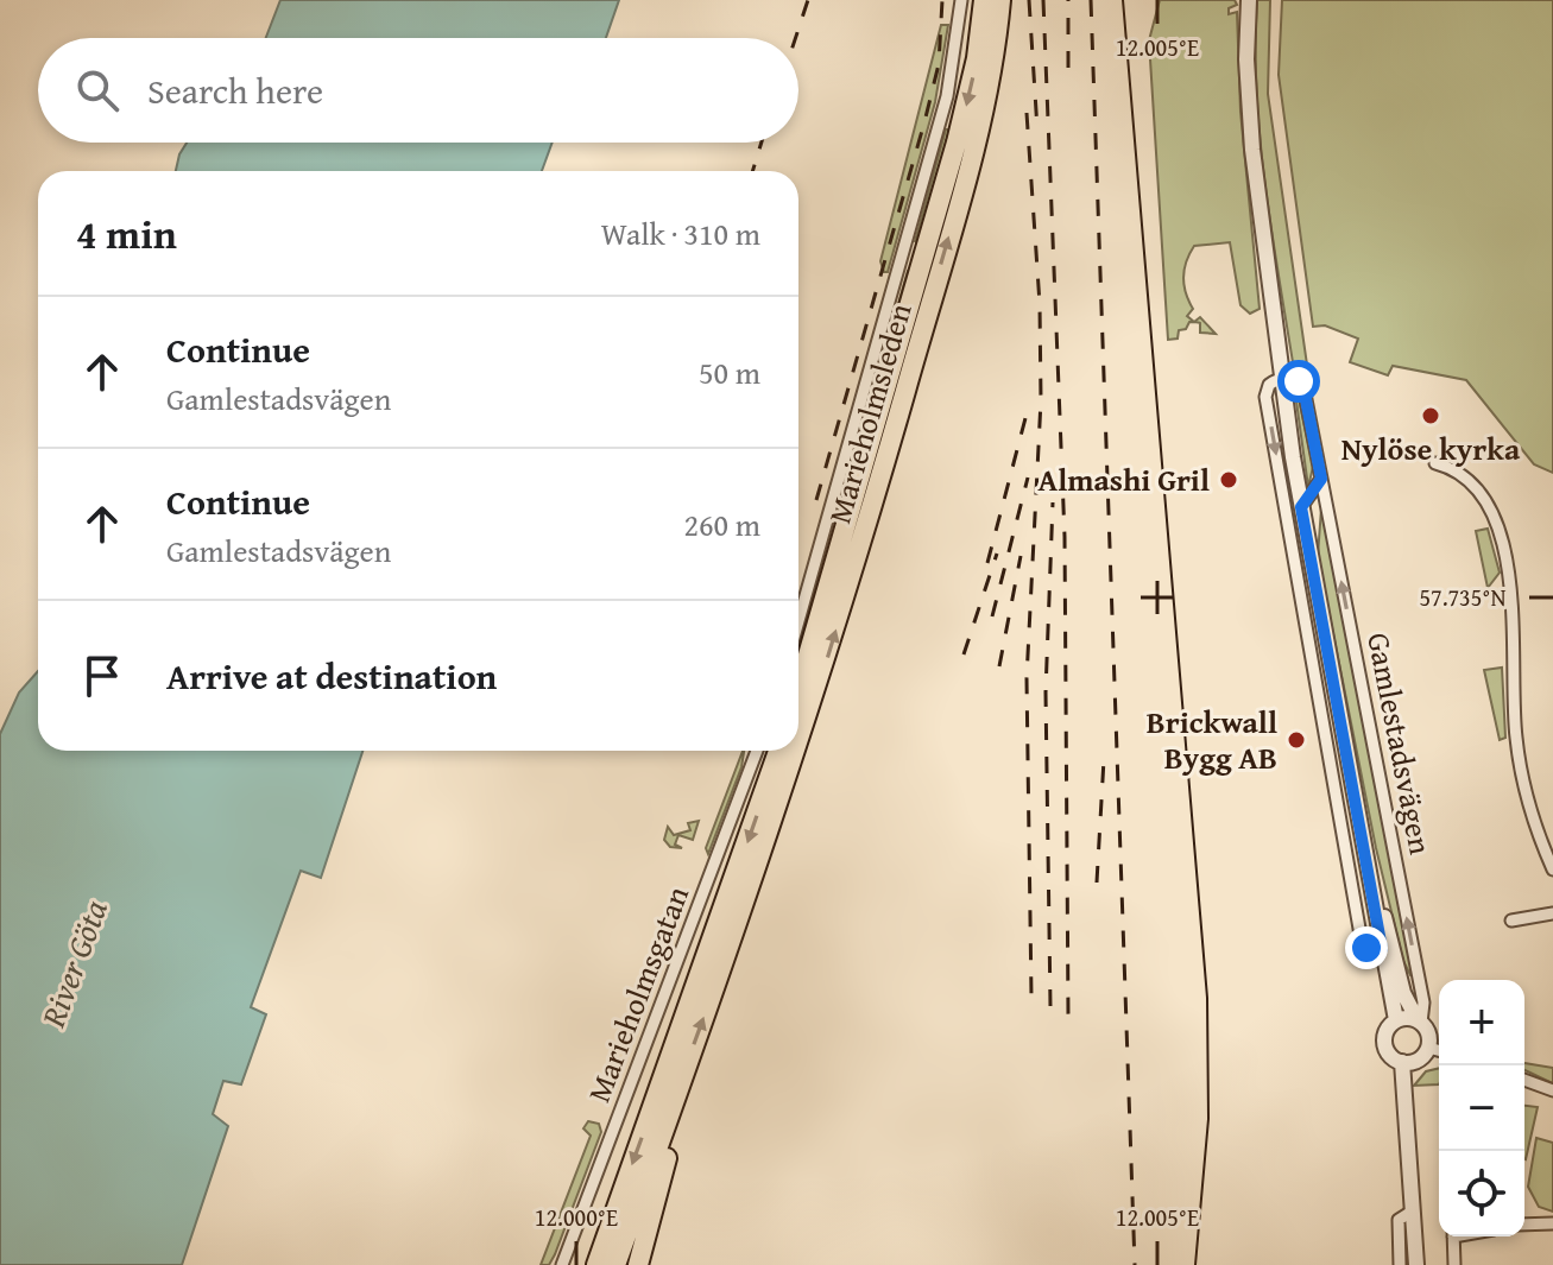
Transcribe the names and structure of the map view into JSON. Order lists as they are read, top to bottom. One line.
{"streets":{"highway":["Marieholmsleden"],"street":["Gamlestadsvägen","Marieholmsgatan"]},"water":["River Göta"],"places":["Nylöse kyrka","Almashi Gril","Brickwall Bygg AB"],"page":{"search":"Search here","heading":["4 min","Walk · 310 m"],"list":[["Continue","Gamlestadsvägen","50 m"],["Continue","Gamlestadsvägen","260 m"],"Arrive at destination"],"map_buttons":["+","−"]},"coordinates":["12.005°E","57.735°N","12.000°E"]}
